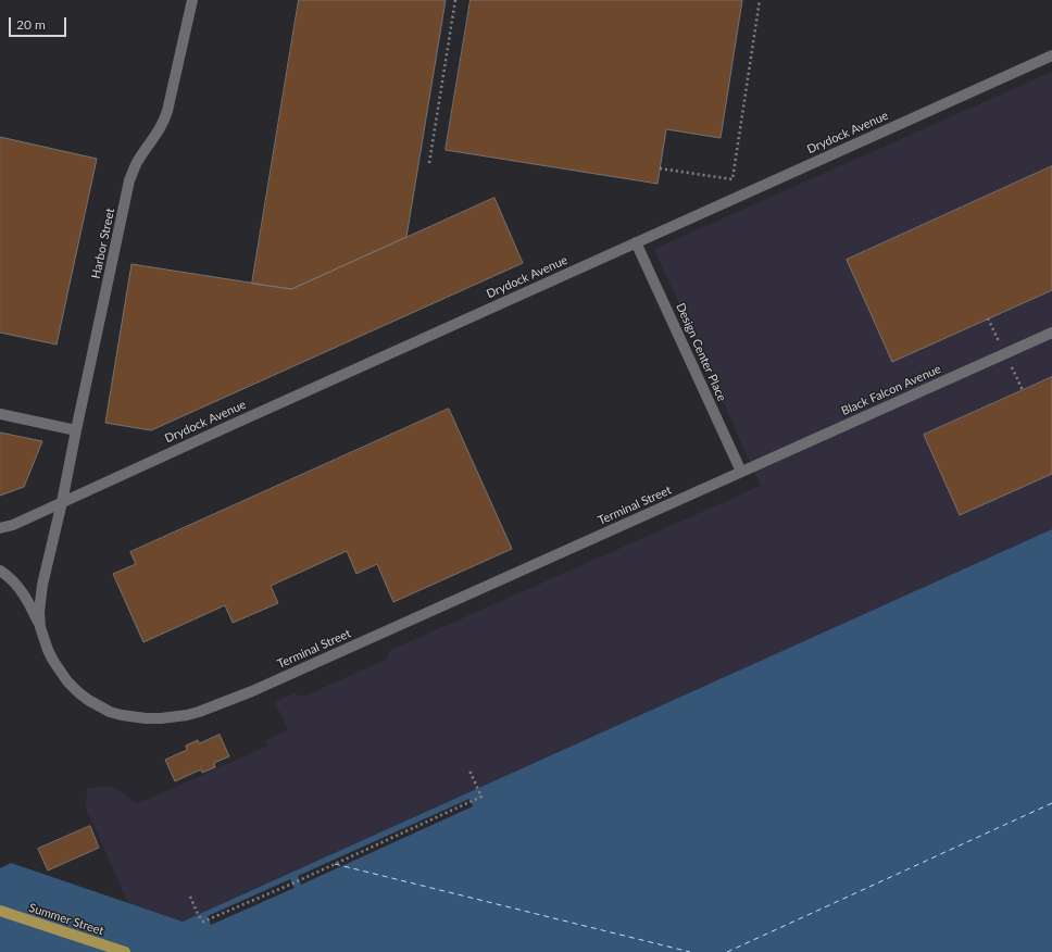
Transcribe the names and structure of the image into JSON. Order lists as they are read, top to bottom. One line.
{"streets":{"main road":["Summer Street"],"street":["Drydock Avenue","Harbor Street","Design Center Place","Black Falcon Avenue","Terminal Street"]},"crossings":[["Drydock Avenue","Harbor Street"],["Drydock Avenue","Design Center Place"],["Drydock Avenue","Terminal Street"],["Harbor Street","Terminal Street"],["Design Center Place","Black Falcon Avenue"],["Design Center Place","Terminal Street"],["Black Falcon Avenue","Terminal Street"]],"scale_bar":"20 m"}
